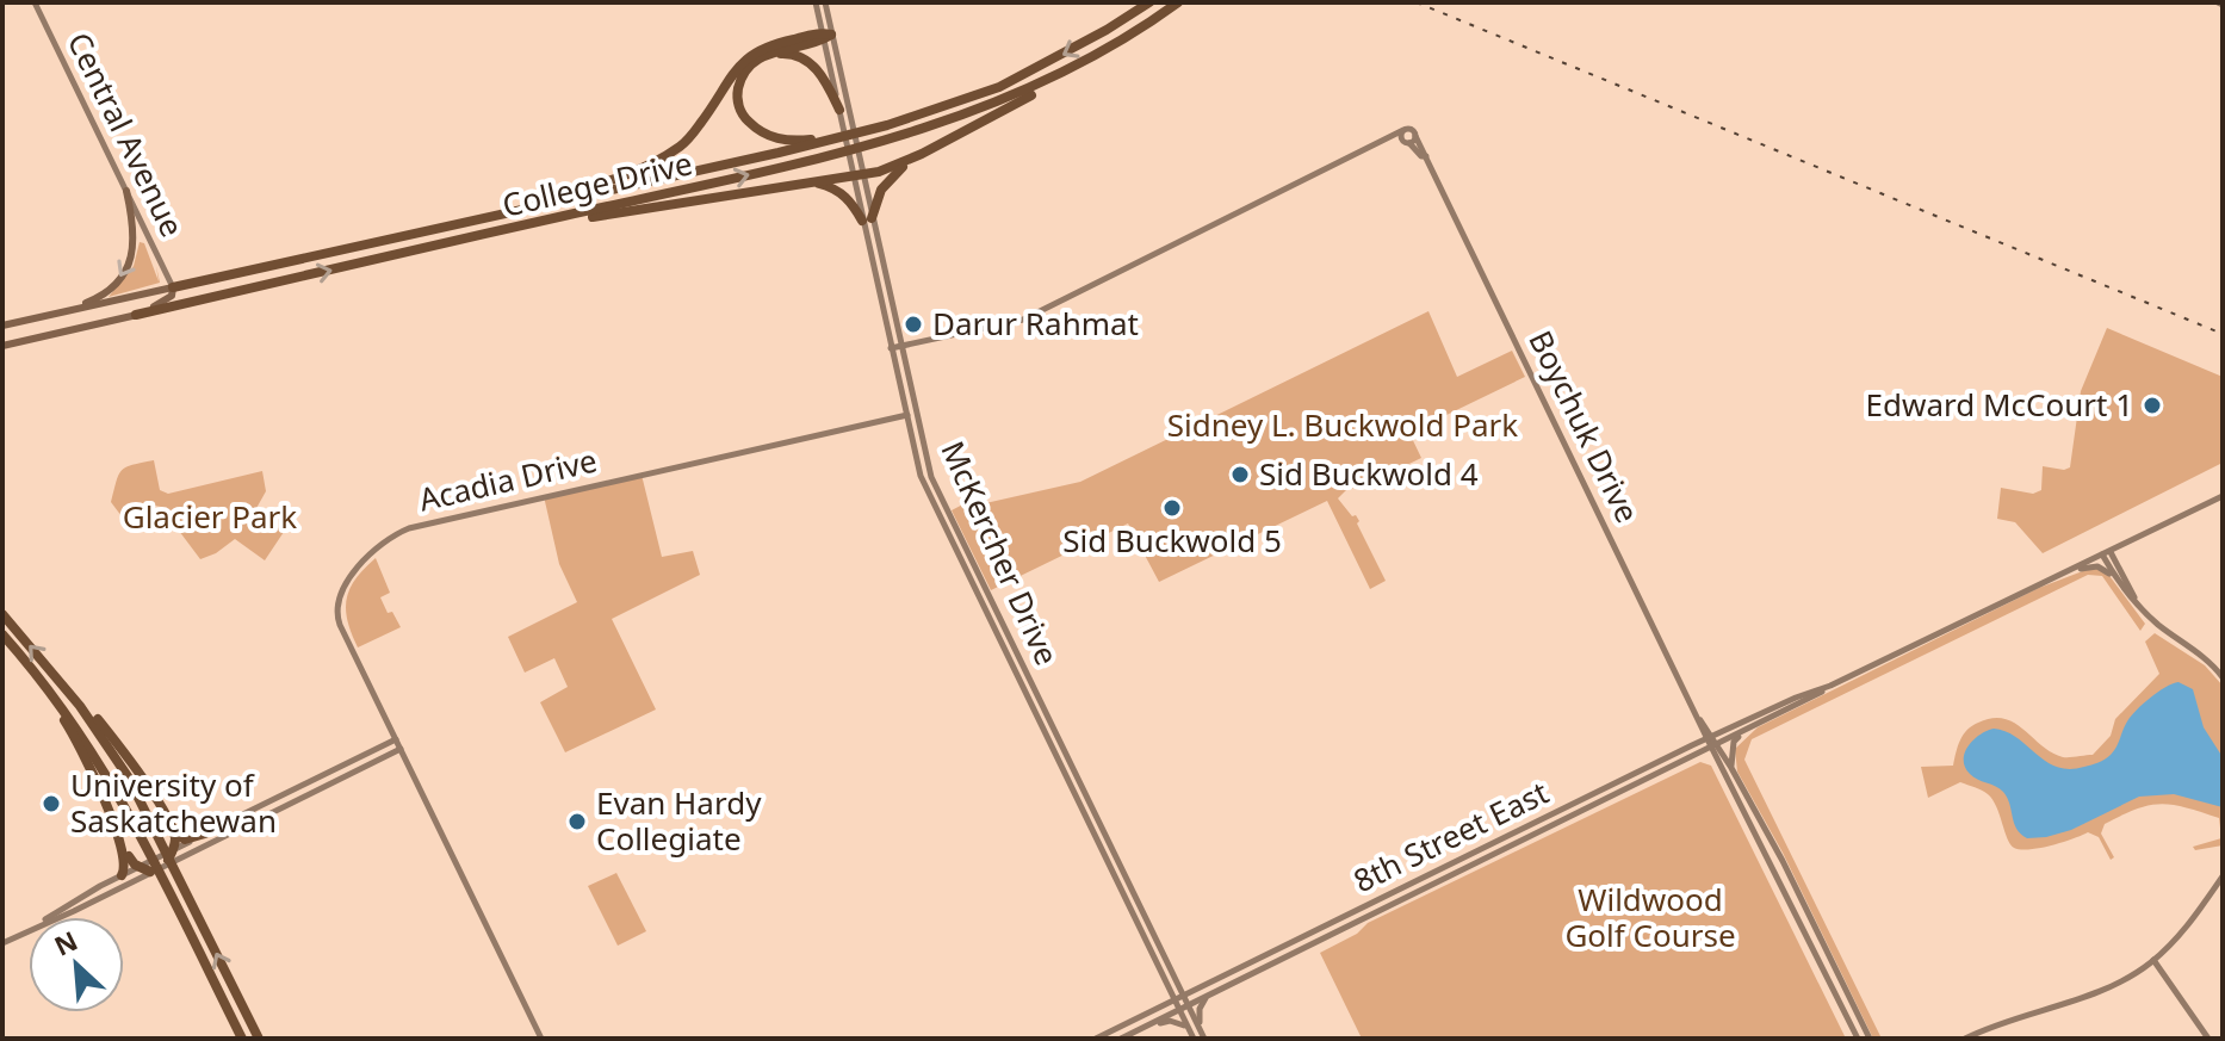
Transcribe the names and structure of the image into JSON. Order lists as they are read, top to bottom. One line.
{"streets":{"highway":["College Drive"],"main road":["Central Avenue","Boychuk Drive","Acadia Drive","McKercher Drive","8th Street East"]},"crossings":[["Central Avenue","College Drive"],["Boychuk Drive","8th Street East"],["Acadia Drive","McKercher Drive"],["McKercher Drive","8th Street East"]],"parks":["Sidney L. Buckwold Park","Glacier Park","Wildwood Golf Course"],"places":["Darur Rahmat","Edward McCourt 1","Sid Buckwold 4","Sid Buckwold 5","University of Saskatchewan","Evan Hardy Collegiate"],"north":"top left"}
